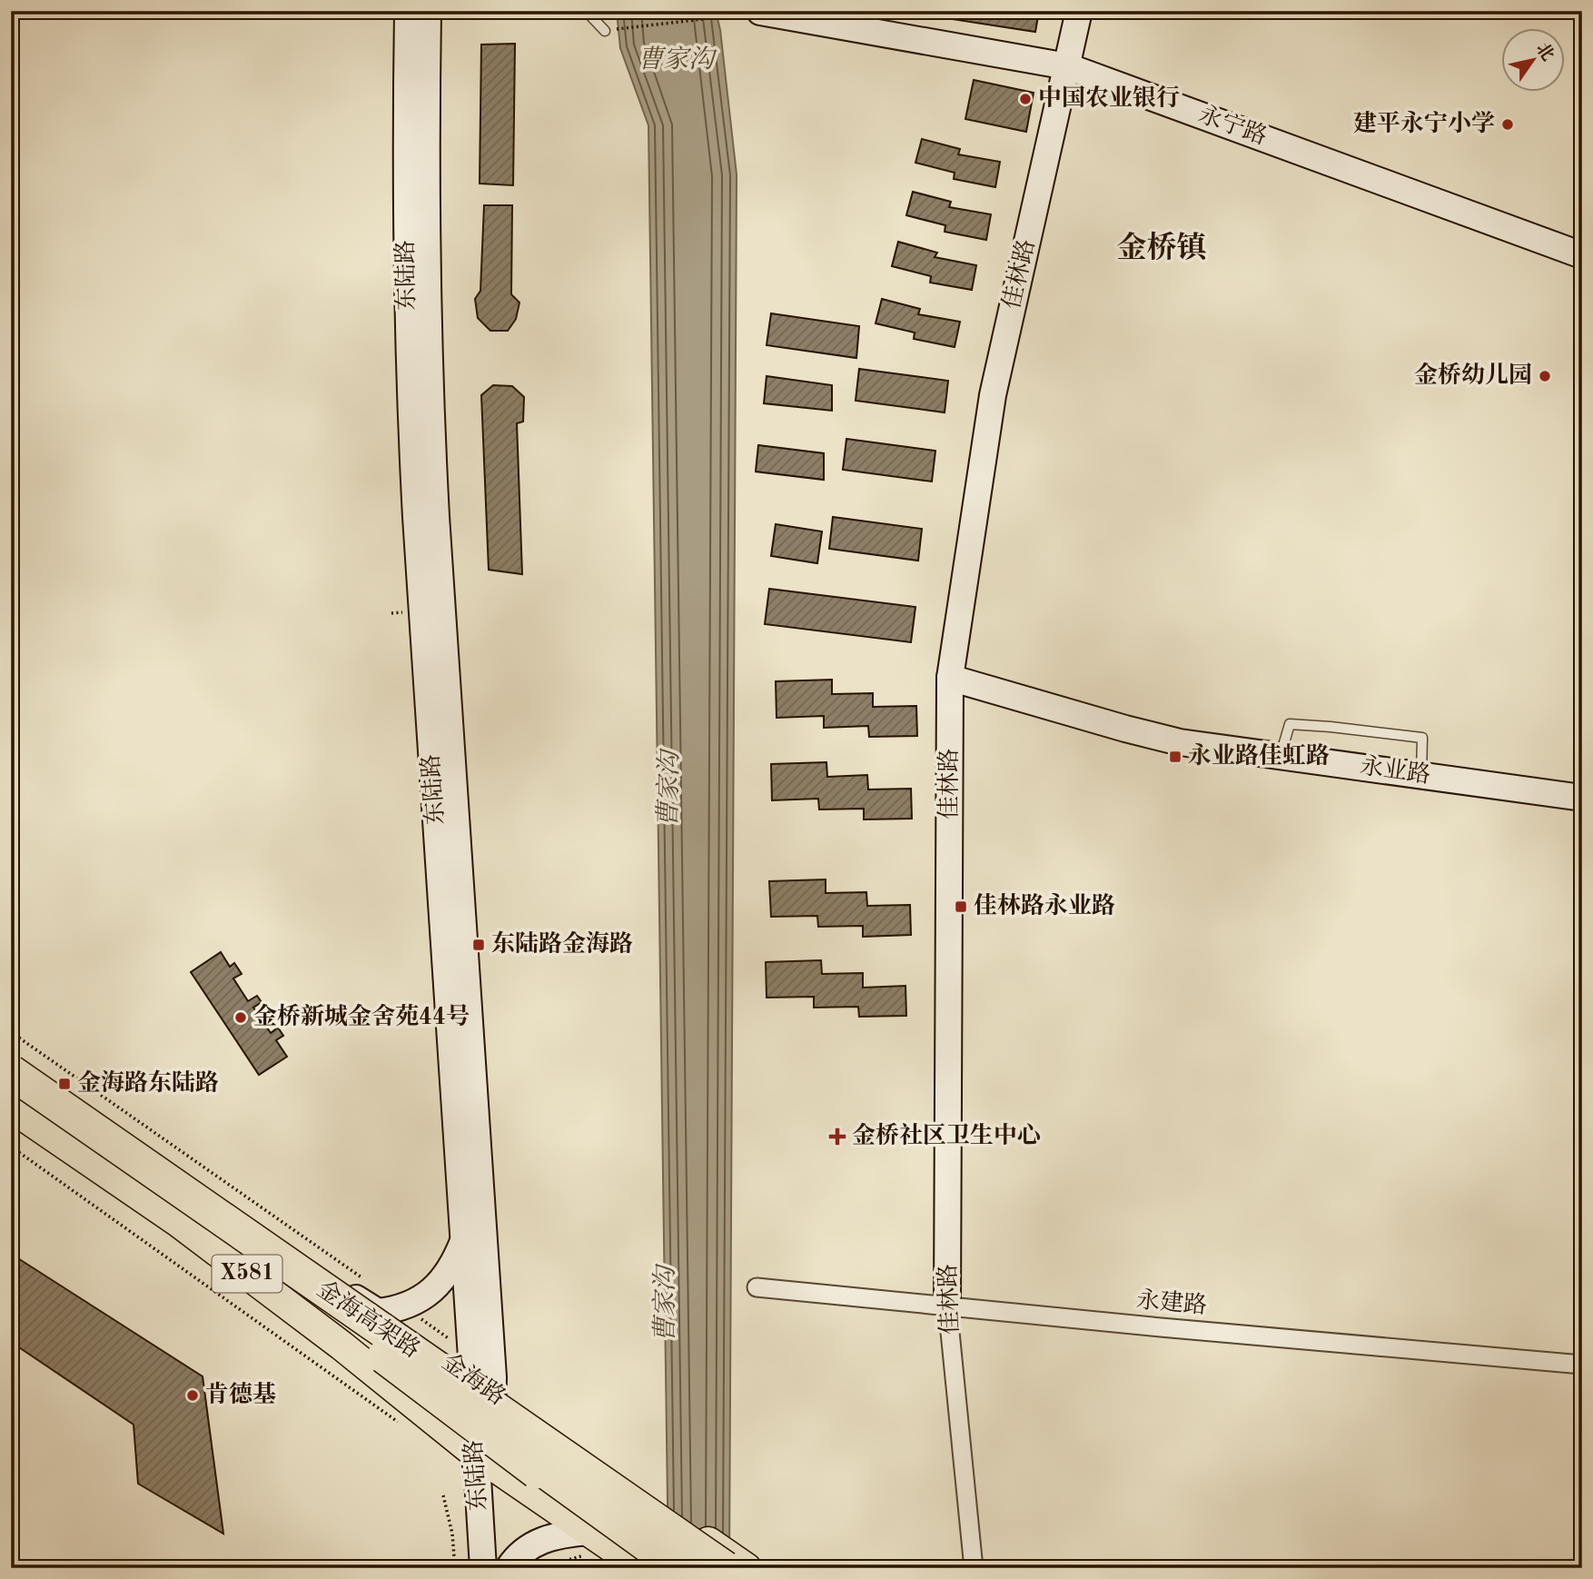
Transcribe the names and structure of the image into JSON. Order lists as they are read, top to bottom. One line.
{"streets":{"highway":["金海高架路"],"main road":["永宁路","佳林路","东陆路","永业路","X581","金海路"],"street":["永建路"]},"crossings":[["永宁路","佳林路"],["佳林路","永业路"],["佳林路","永建路"],["东陆路","X581"],["东陆路","金海路"],["金海高架路","金海路"]],"districts":["金桥镇"],"water":["曹家沟"],"places":{"other":["中国农业银行","建平永宁小学","金桥幼儿园","金桥新城金舍苑44号","肯德基"],"transit":["永业路佳虹路","佳林路永业路","东陆路金海路","金海路东陆路"],"health":["金桥社区卫生中心"]},"north":"top right"}
